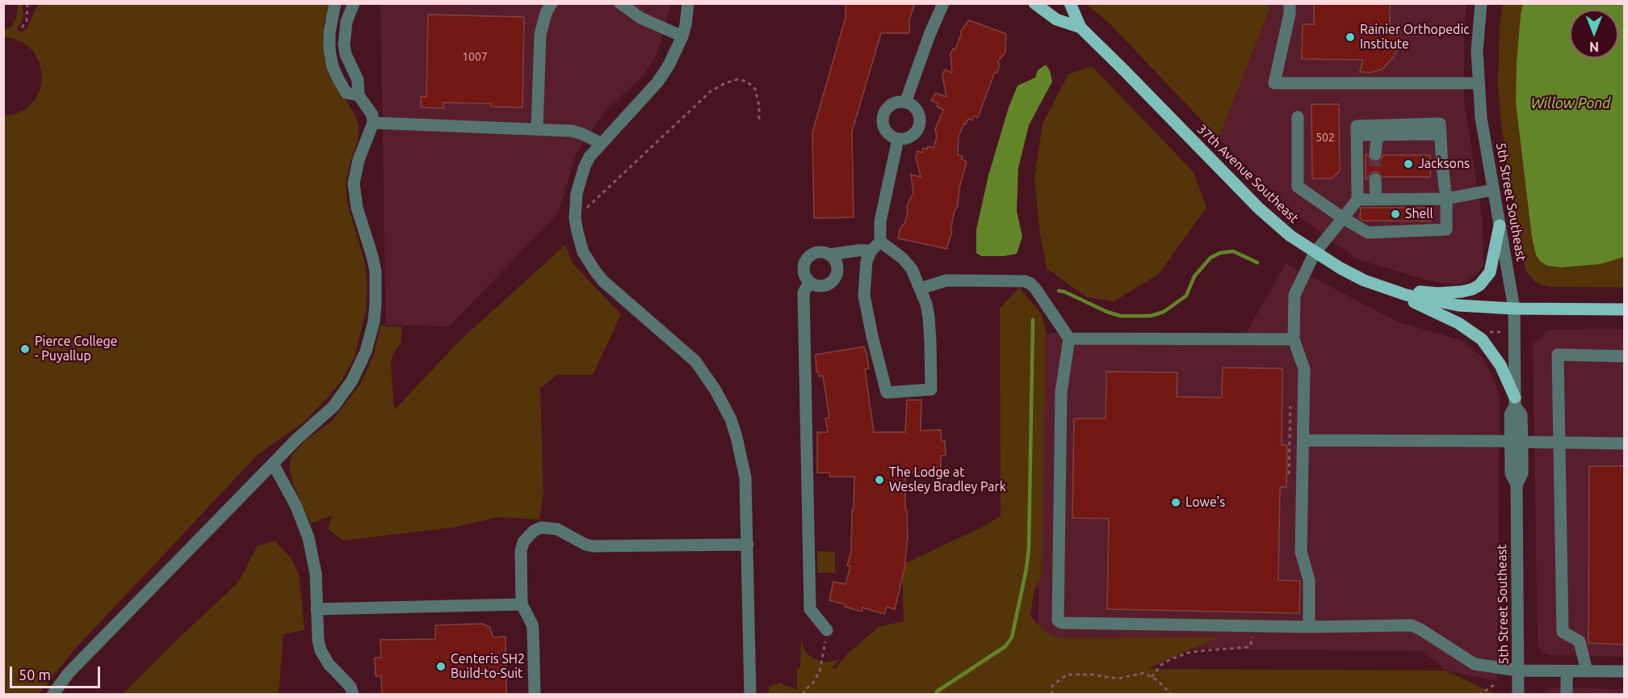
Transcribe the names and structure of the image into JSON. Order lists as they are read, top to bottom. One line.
{"streets":{"main road":["37th Avenue Southeast"],"street":["5th Street Southeast"]},"crossings":[["37th Avenue Southeast","5th Street Southeast"]],"water":["Willow Pond"],"places":["Rainier Orthopedic Institute","Jacksons","Shell","Pierce College - Puyallup","The Lodge at Wesley Bradley Park","Lowe's","Centeris SH2 Build-to-Suit"],"house_numbers":["1007","502"],"scale_bar":"50 m","north":"bottom"}
